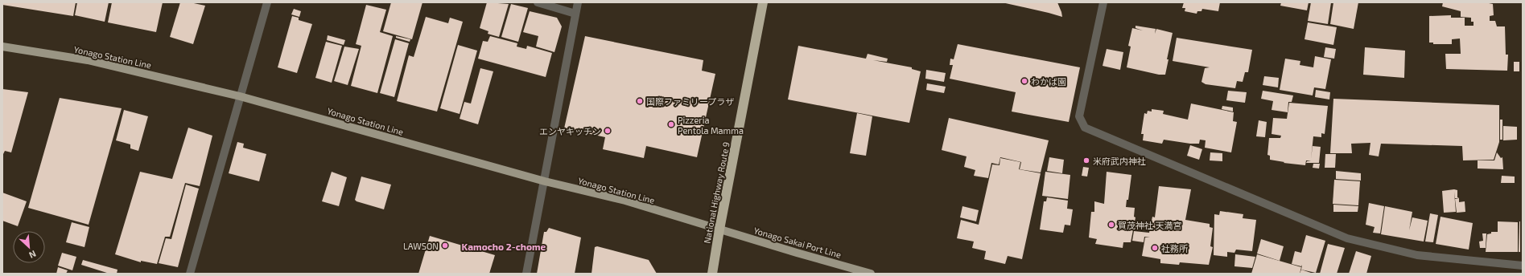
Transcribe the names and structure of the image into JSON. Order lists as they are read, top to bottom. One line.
{"streets":{"highway":["National Highway Route 9"],"main road":["Yonago Station Line","Yonago Sakai Port Line"]},"crossings":[["Yonago Station Line","National Highway Route 9"],["Yonago Station Line","Yonago Sakai Port Line"],["National Highway Route 9","Yonago Sakai Port Line"]],"districts":["Kamocho 2-chome"],"places":["わかば園","国際ファミリープラザ","Pizzeria Pentola Mamma","エンヤキッチン","米府武内神社","賀茂神社 天満宮","LAWSON","社務所"],"north":"bottom right"}
